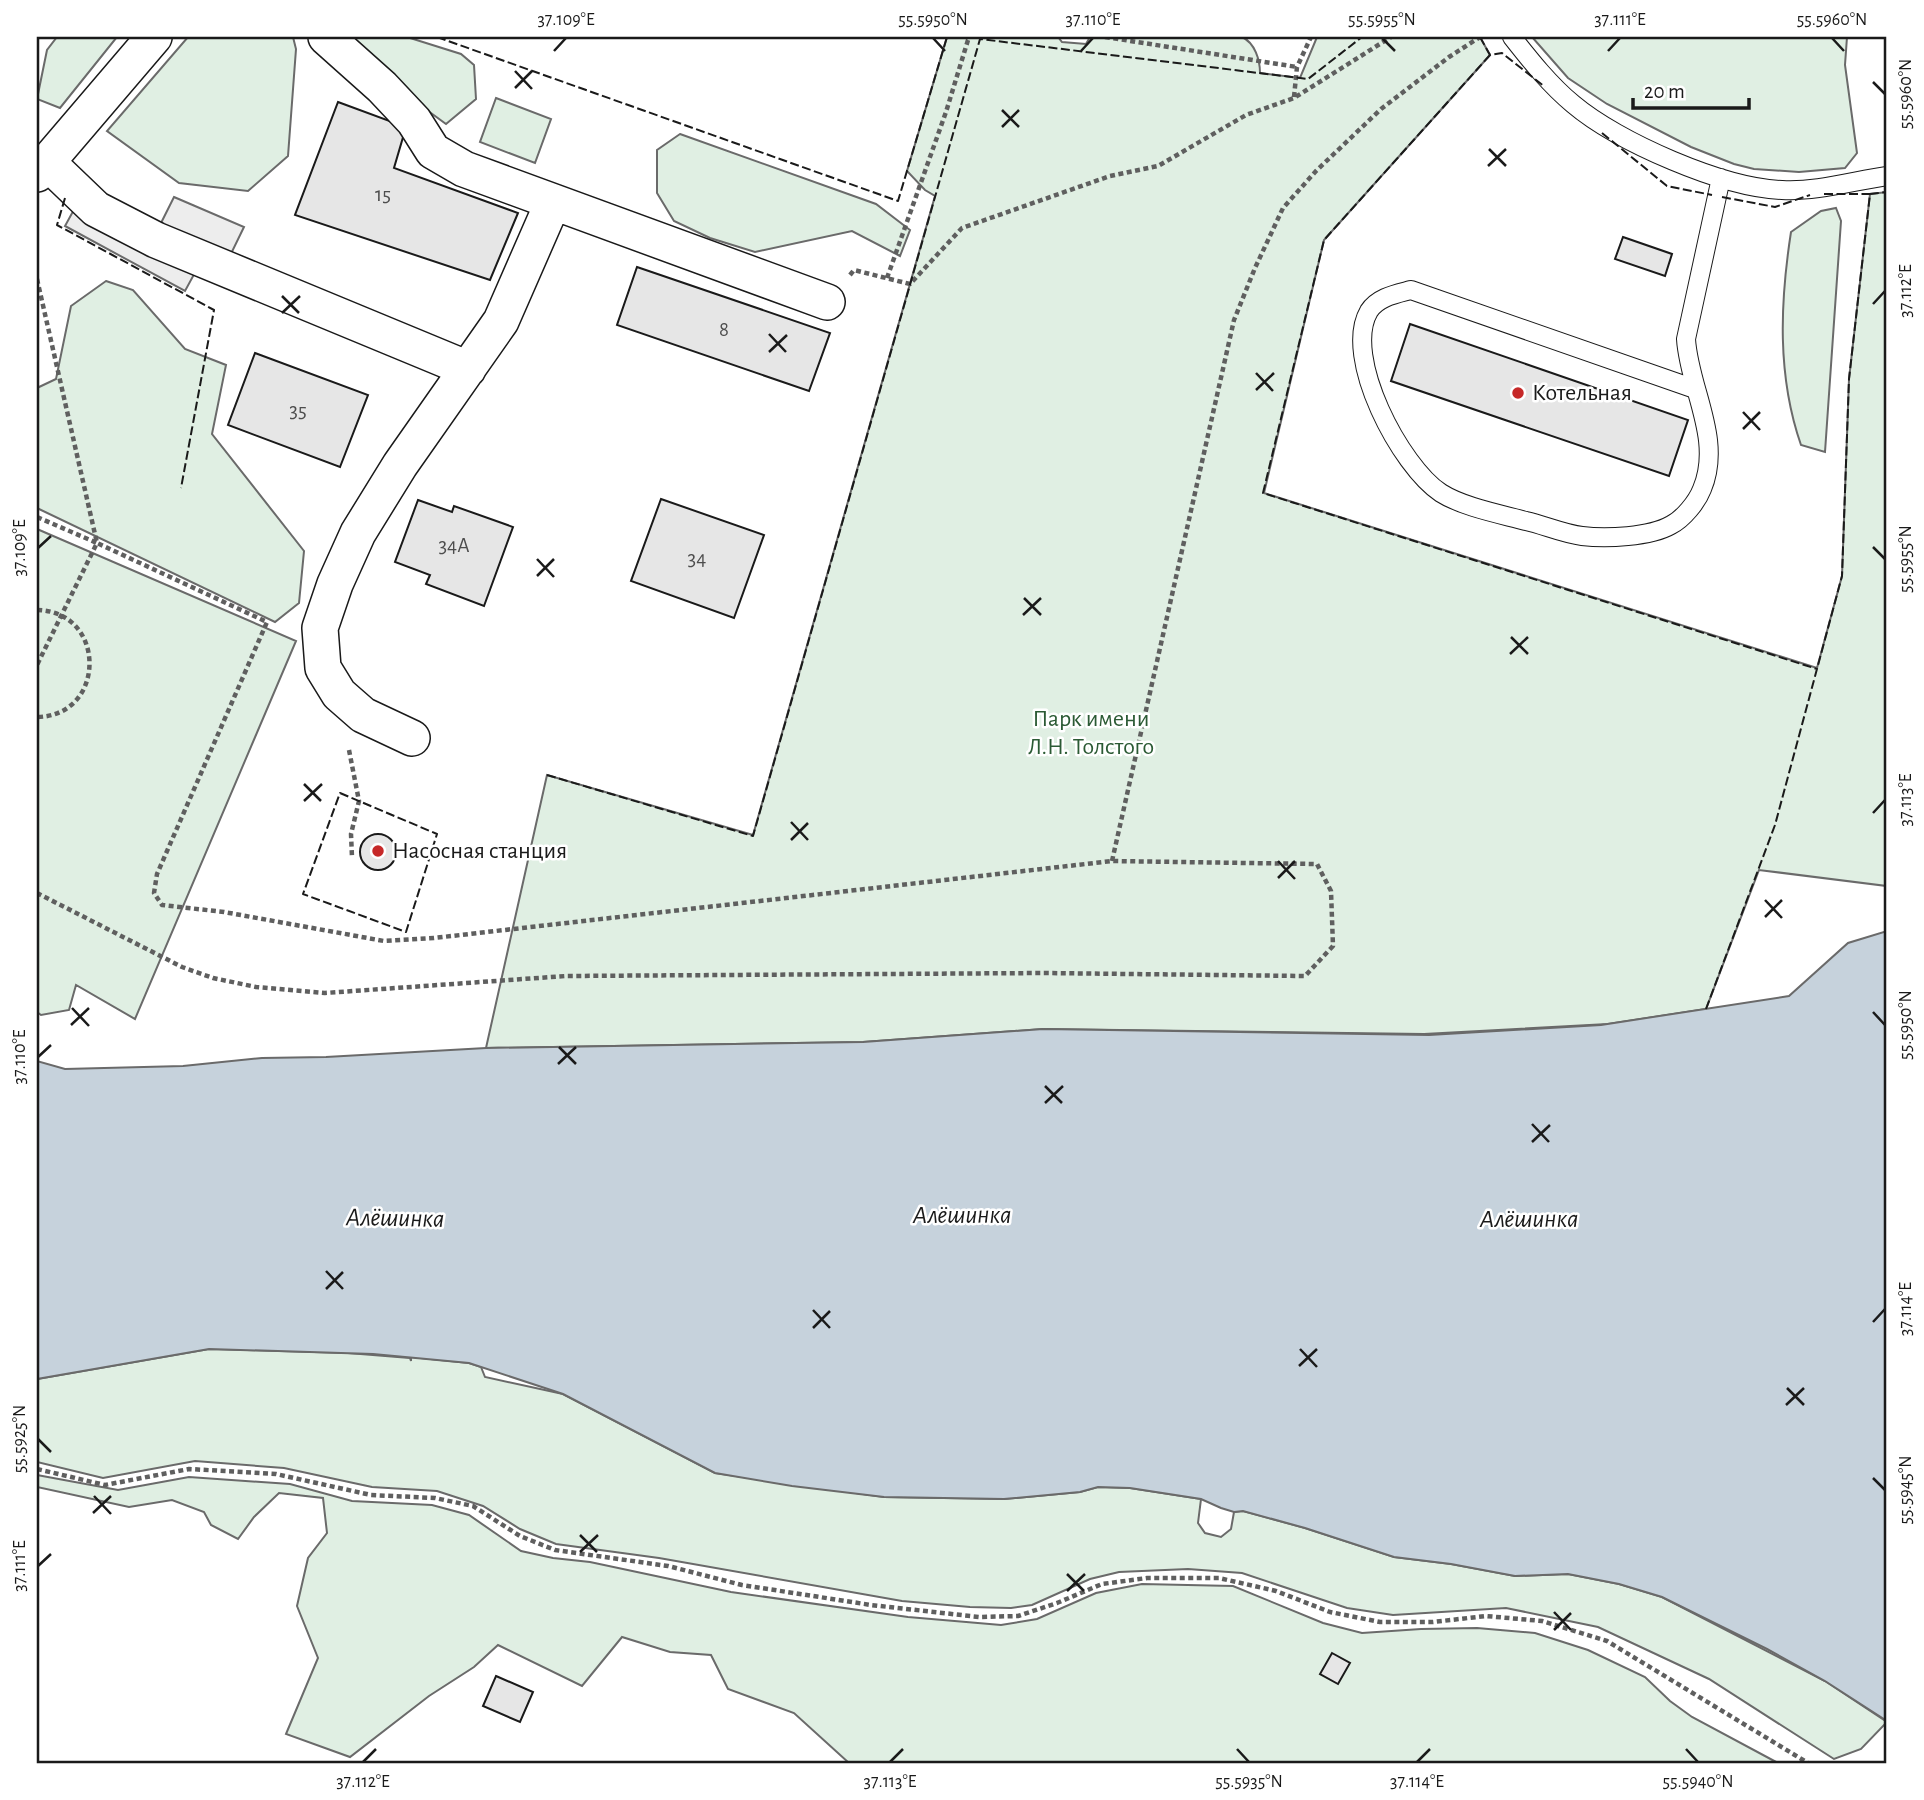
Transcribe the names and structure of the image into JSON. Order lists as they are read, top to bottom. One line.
{"water":["Алёшинка"],"parks":["Парк имени Л.Н. Толстого"],"places":["Котельная","Насосная станция"],"house_numbers":["15","8","35","34А","34"],"scale_bar":"20 m","coordinates":["37.109°E","55.5950°N","37.110°E","55.5955°N","37.111°E","55.5960°N","37.112°E","37.113°E","37.114°E","55.5925°N","55.5945°N","55.5935°N","55.5940°N"]}
